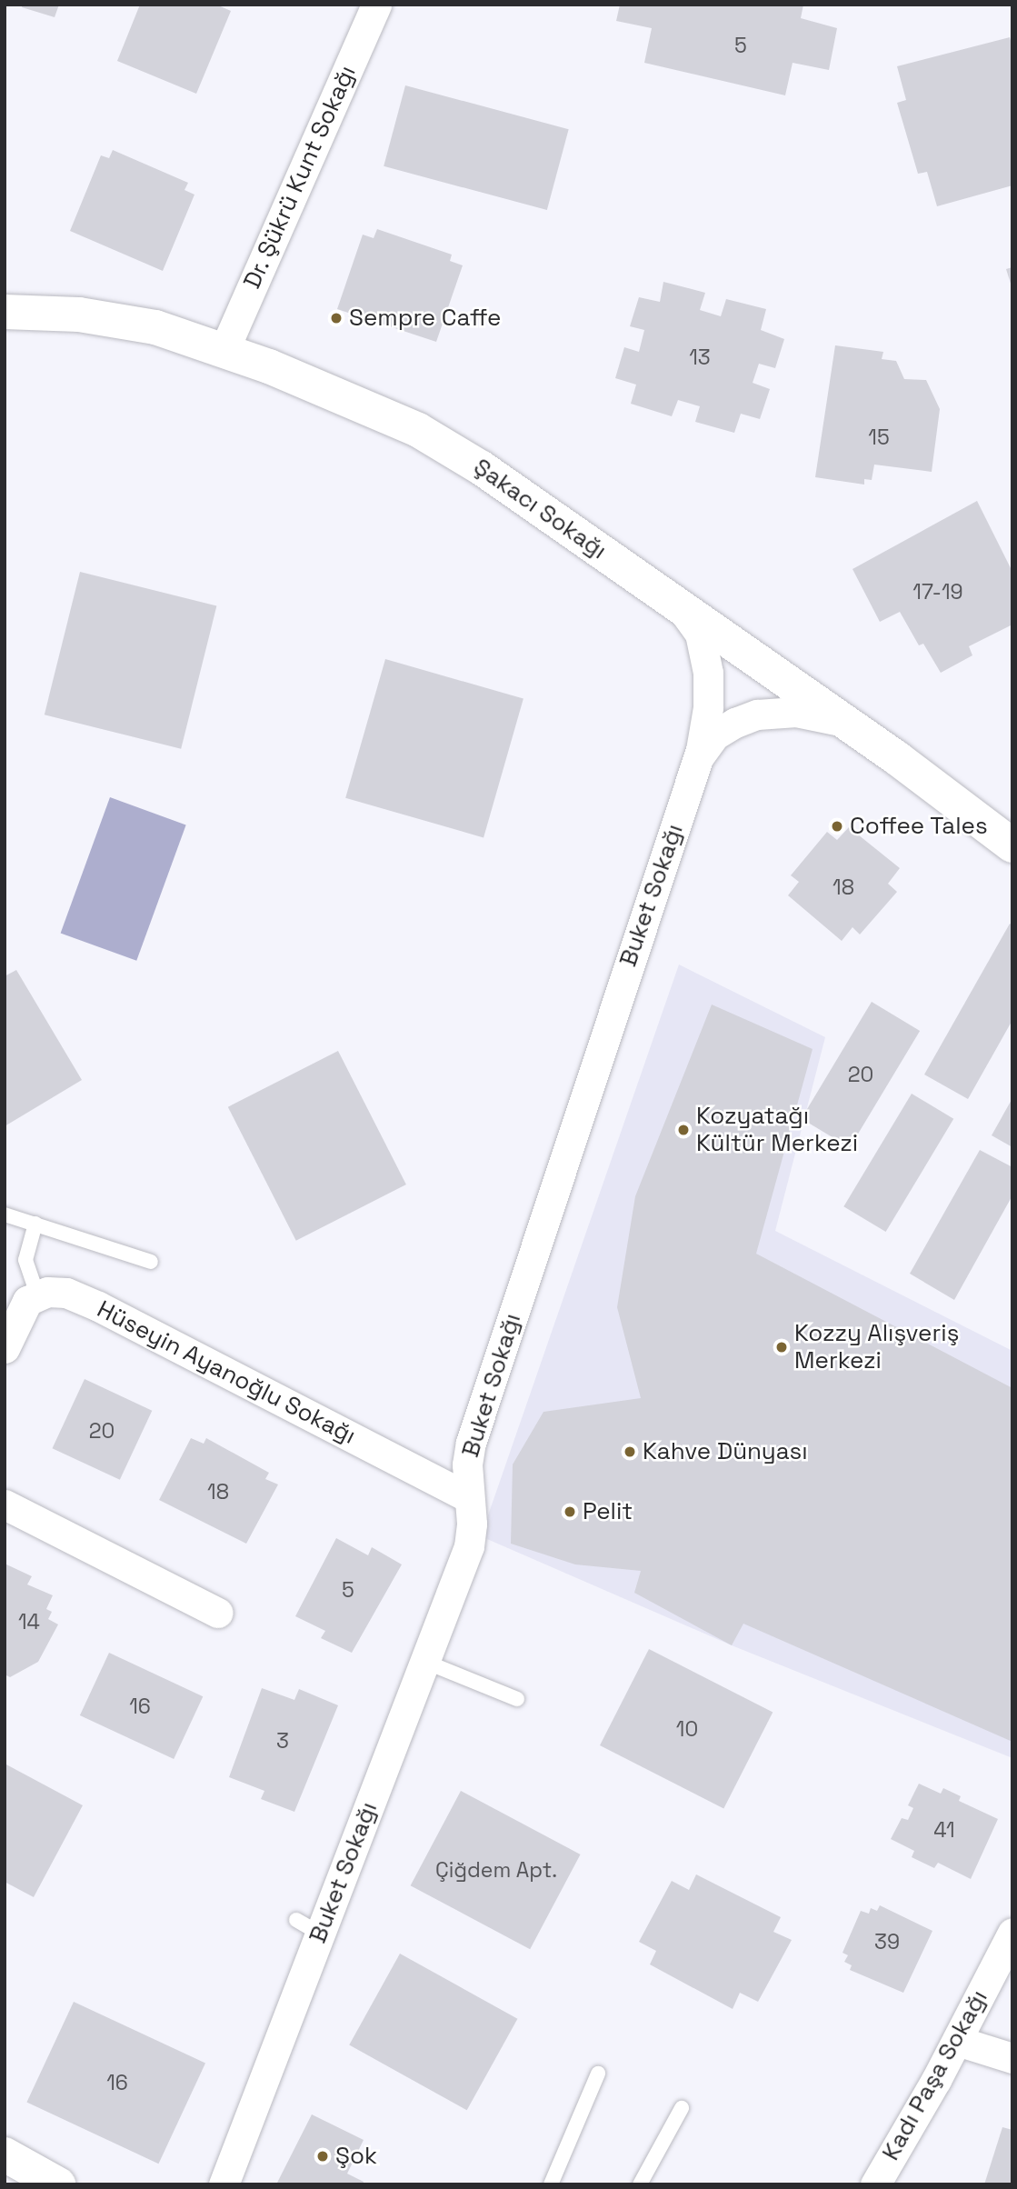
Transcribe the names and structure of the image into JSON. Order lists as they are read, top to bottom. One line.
{"streets":{"street":["Dr. Şükrü Kunt Sokağı","Şakacı Sokağı","Buket Sokağı","Hüseyin Ayanoğlu Sokağı","Kadı Paşa Sokağı"]},"crossings":[["Dr. Şükrü Kunt Sokağı","Şakacı Sokağı"],["Şakacı Sokağı","Buket Sokağı"],["Buket Sokağı","Hüseyin Ayanoğlu Sokağı"]],"places":["Sempre Caffe","Coffee Tales","Kozyatağı Kültür Merkezi","Kozzy Alışveriş Merkezi","Kahve Dünyası","Pelit","Şok"],"house_numbers":["5","13","15","17-19","18","20","20","18","5","14","16","10","3","41","Çiğdem Apt.","39","16"]}
